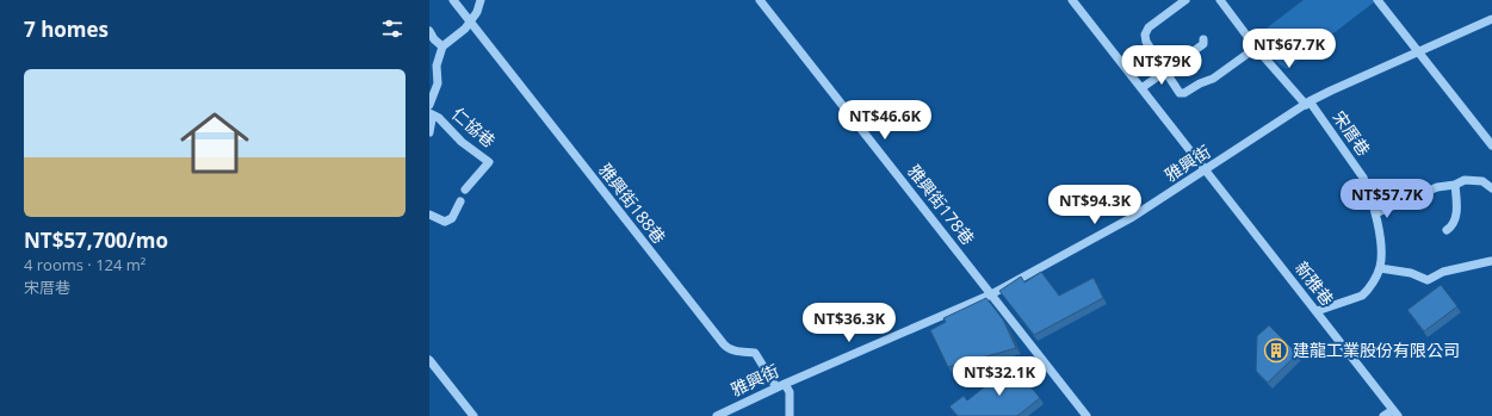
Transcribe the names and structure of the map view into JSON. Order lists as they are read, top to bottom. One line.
{"streets":{"street":["仁協巷","宋厝巷","雅興街","雅興街188巷","雅興街178巷","新雅巷"]},"crossings":[["宋厝巷","雅興街"],["宋厝巷","新雅巷"],["雅興街","雅興街188巷"],["雅興街","雅興街178巷"],["雅興街","新雅巷"]],"places":{"building":["建龍工業股份有限公司"]},"page":{"heading":"7 homes","price":["NT$67.7K","NT$79K","NT$46.6K","NT$57.7K","NT$94.3K","NT$36.3K","NT$32.1K"],"list":[{"name":"NT$57,700/mo","note":"4 rooms · 124 m² · 宋厝巷"}]}}
